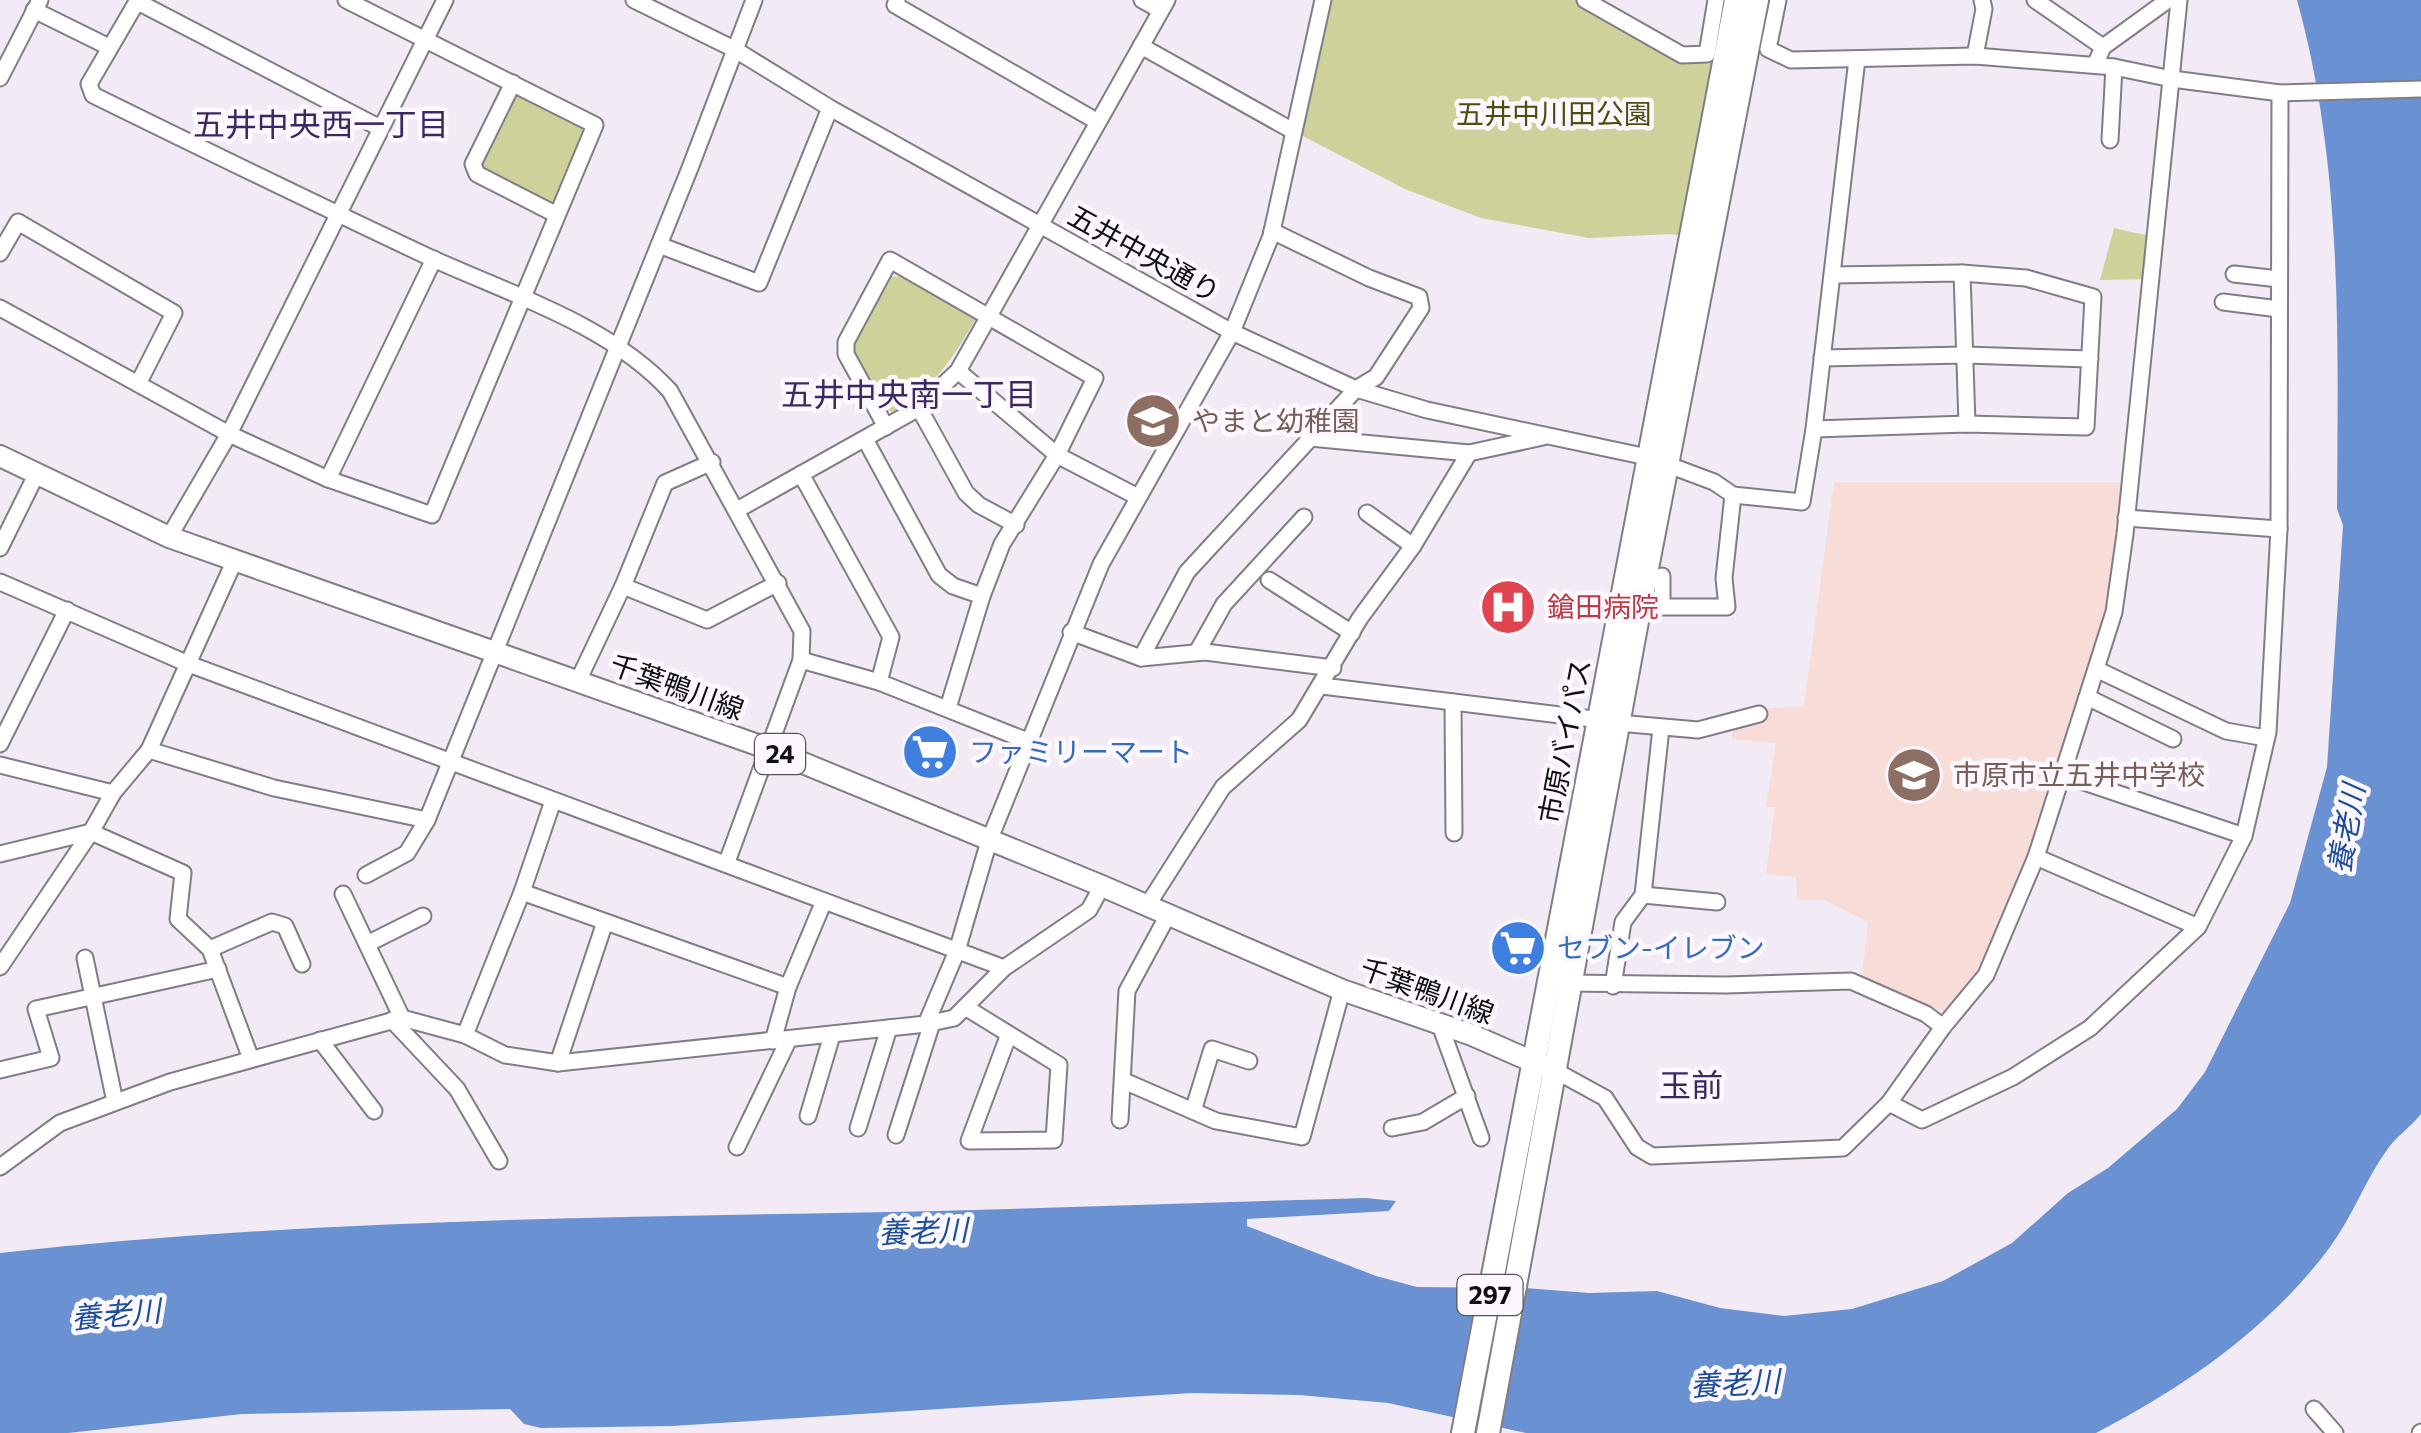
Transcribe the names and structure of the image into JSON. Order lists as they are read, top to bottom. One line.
{"streets":{"highway":["市原バイパス","297"],"main road":["千葉鴨川線","24"],"street":["五井中央通り"]},"crossings":[["五井中央通り","市原バイパス"],["千葉鴨川線","市原バイパス"]],"districts":["五井中央西一丁目","五井中央南一丁目","玉前"],"water":["養老川"],"parks":["五井中川田公園"],"places":{"school or university":["やまと幼稚園","市原市立五井中学校"],"hospital":["鎗田病院"],"supermarket":["ファミリーマート","セブン-イレブン"]}}
